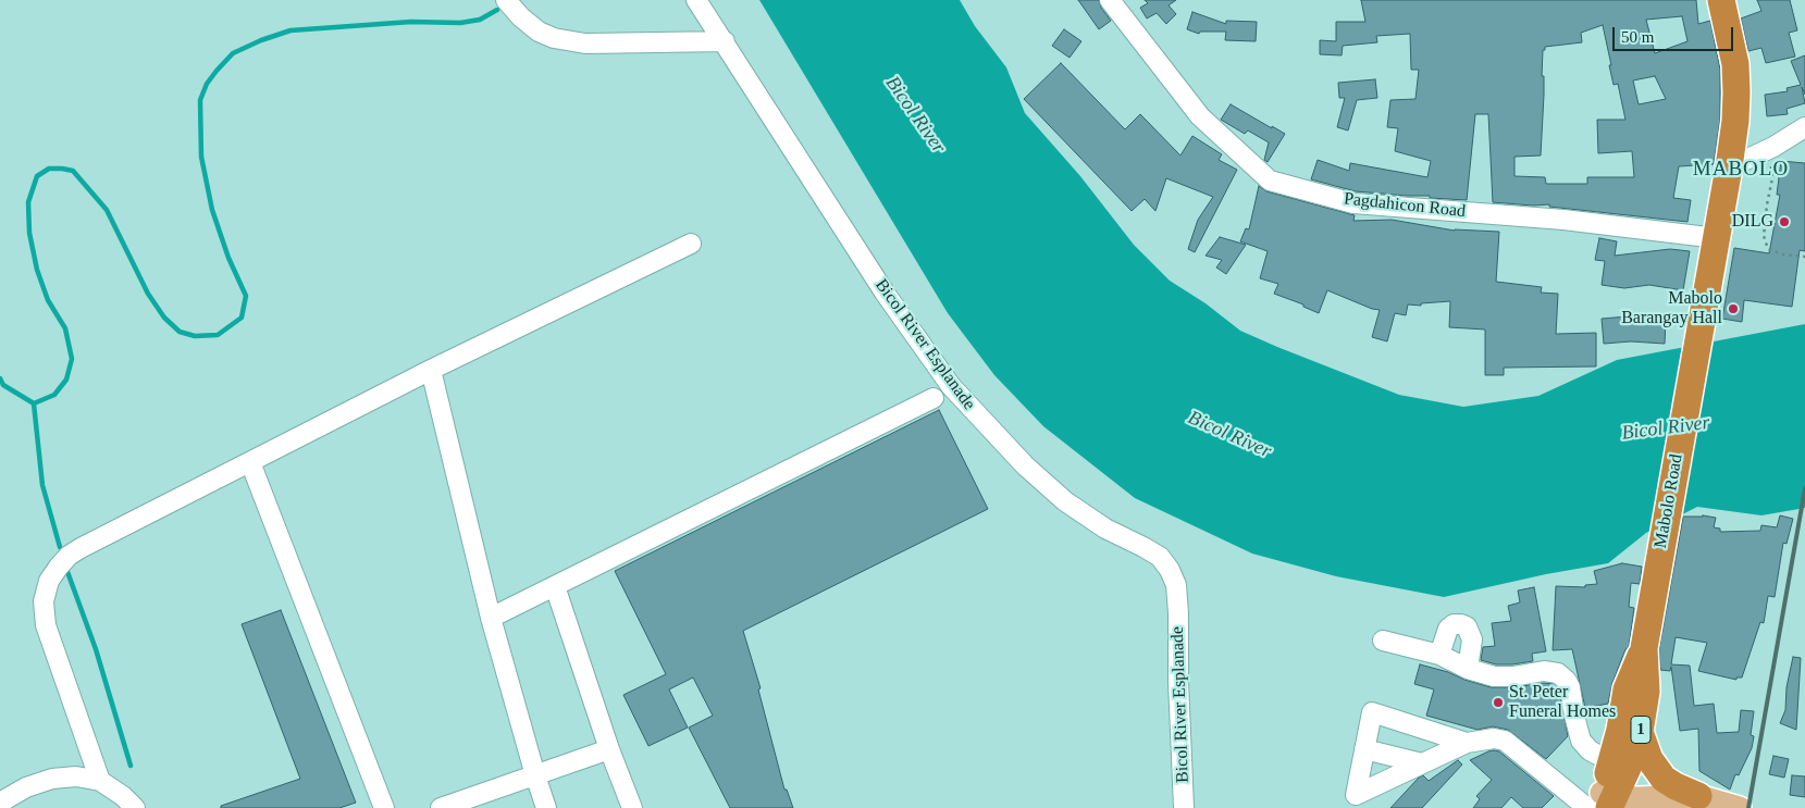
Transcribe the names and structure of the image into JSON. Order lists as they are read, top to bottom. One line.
{"streets":{"highway":["Mabolo Road","1"],"street":["Pagdahicon Road","Bicol River Esplanade"]},"crossings":[["Pagdahicon Road","Mabolo Road"]],"districts":["MABOLO"],"water":["Bicol River"],"places":["DILG","Mabolo Barangay Hall","St. Peter Funeral Homes"],"scale_bar":"50 m"}
